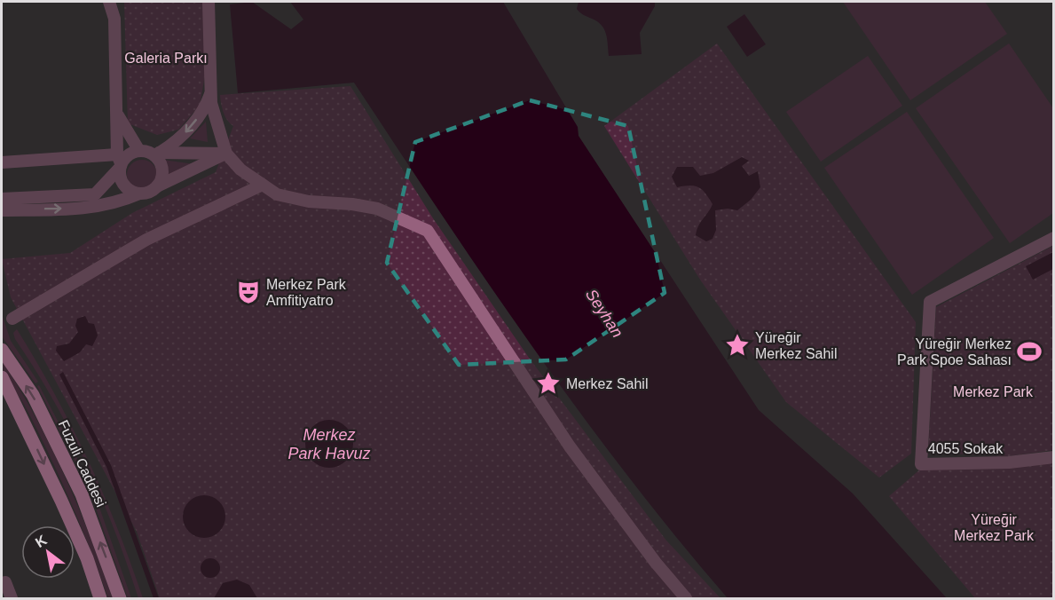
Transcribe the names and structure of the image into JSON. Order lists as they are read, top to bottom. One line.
{"streets":{"main road":["Fuzuli Caddesi"],"street":["4055 Sokak"]},"water":["Seyhan","Merkez Park Havuz"],"parks":["Galeria Parkı","Merkez Park","Yüreğir Merkez Park"],"places":{"theatre":["Merkez Park Amfitiyatro"],"place":["Yüreğir Merkez Sahil","Merkez Sahil"],"sports":["Yüreğir Merkez Park Spoe Sahası"]},"north":"top left"}
